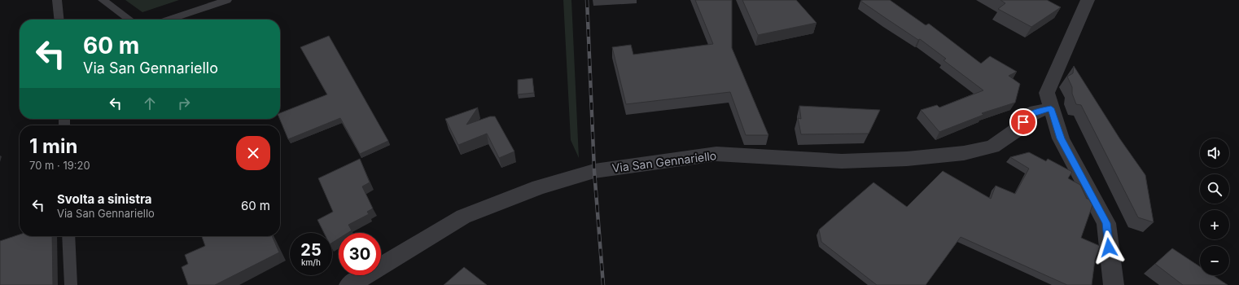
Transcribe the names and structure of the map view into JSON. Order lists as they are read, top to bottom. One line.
{"streets":{"street":["Via San Gennariello"]},"page":{"turn":["60 m","Via San Gennariello"],"heading":["1 min","70 m · 19:20"],"map_buttons":["+","−"],"list":[{"name":"Svolta a sinistra","note":"Via San Gennariello","value":"60 m"}],"speed":"25 km/h","limit":"30"}}
